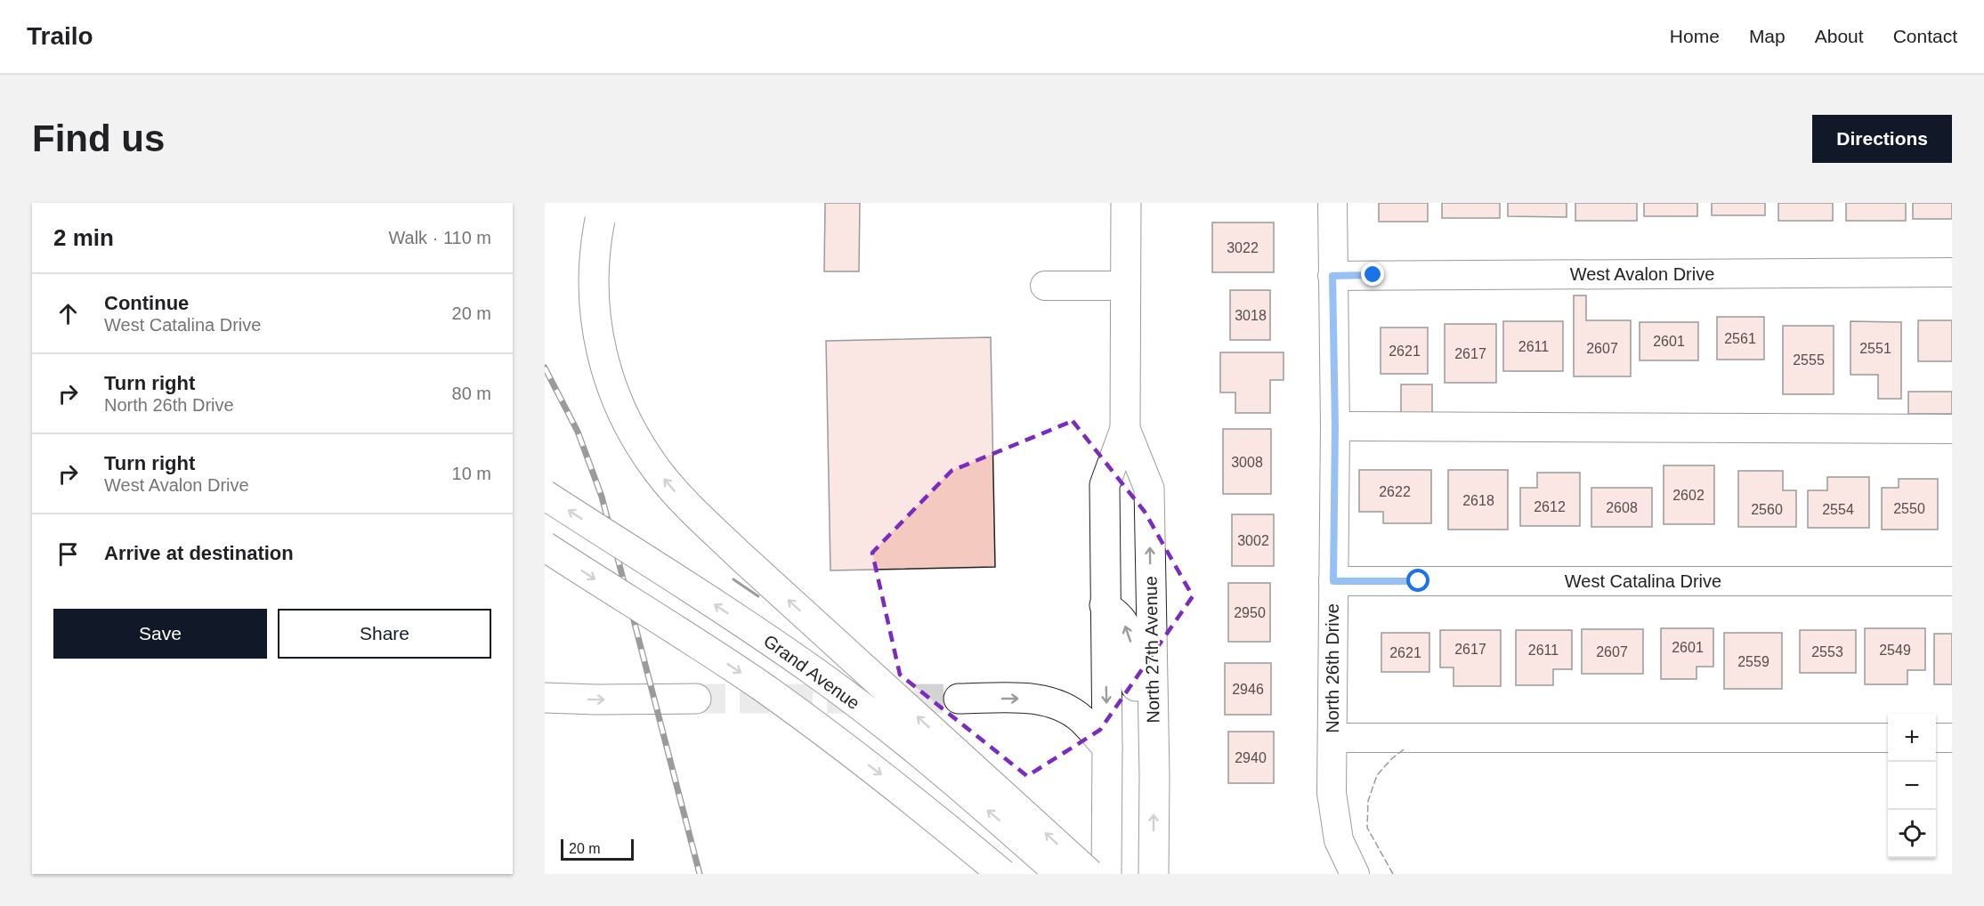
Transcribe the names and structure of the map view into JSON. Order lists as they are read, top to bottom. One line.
{"streets":{"main road":["North 27th Avenue","Grand Avenue"],"street":["West Avalon Drive","West Catalina Drive","North 26th Drive"]},"crossings":[["West Avalon Drive","North 26th Drive"],["West Catalina Drive","North 26th Drive"]],"house_numbers":["3022","3018","2561","2601","2611","2607","2551","2621","2617","2555","3008","2622","2602","2618","2612","2608","2550","2560","2554","3002","2950","2601","2617","2611","2549","2607","2553","2621","2559","2946","2940"],"scale_bar":"20 m","page":{"header":"Trailo","nav":["Home","Map","About","Contact"],"buttons":["Directions",["Save","Share"]],"title":"Find us","heading":["2 min","Walk · 110 m"],"list":[["Continue","West Catalina Drive","20 m"],["Turn right","North 26th Drive","80 m"],["Turn right","West Avalon Drive","10 m"],"Arrive at destination"],"map_buttons":["+","−"],"scale":"20 m"}}
